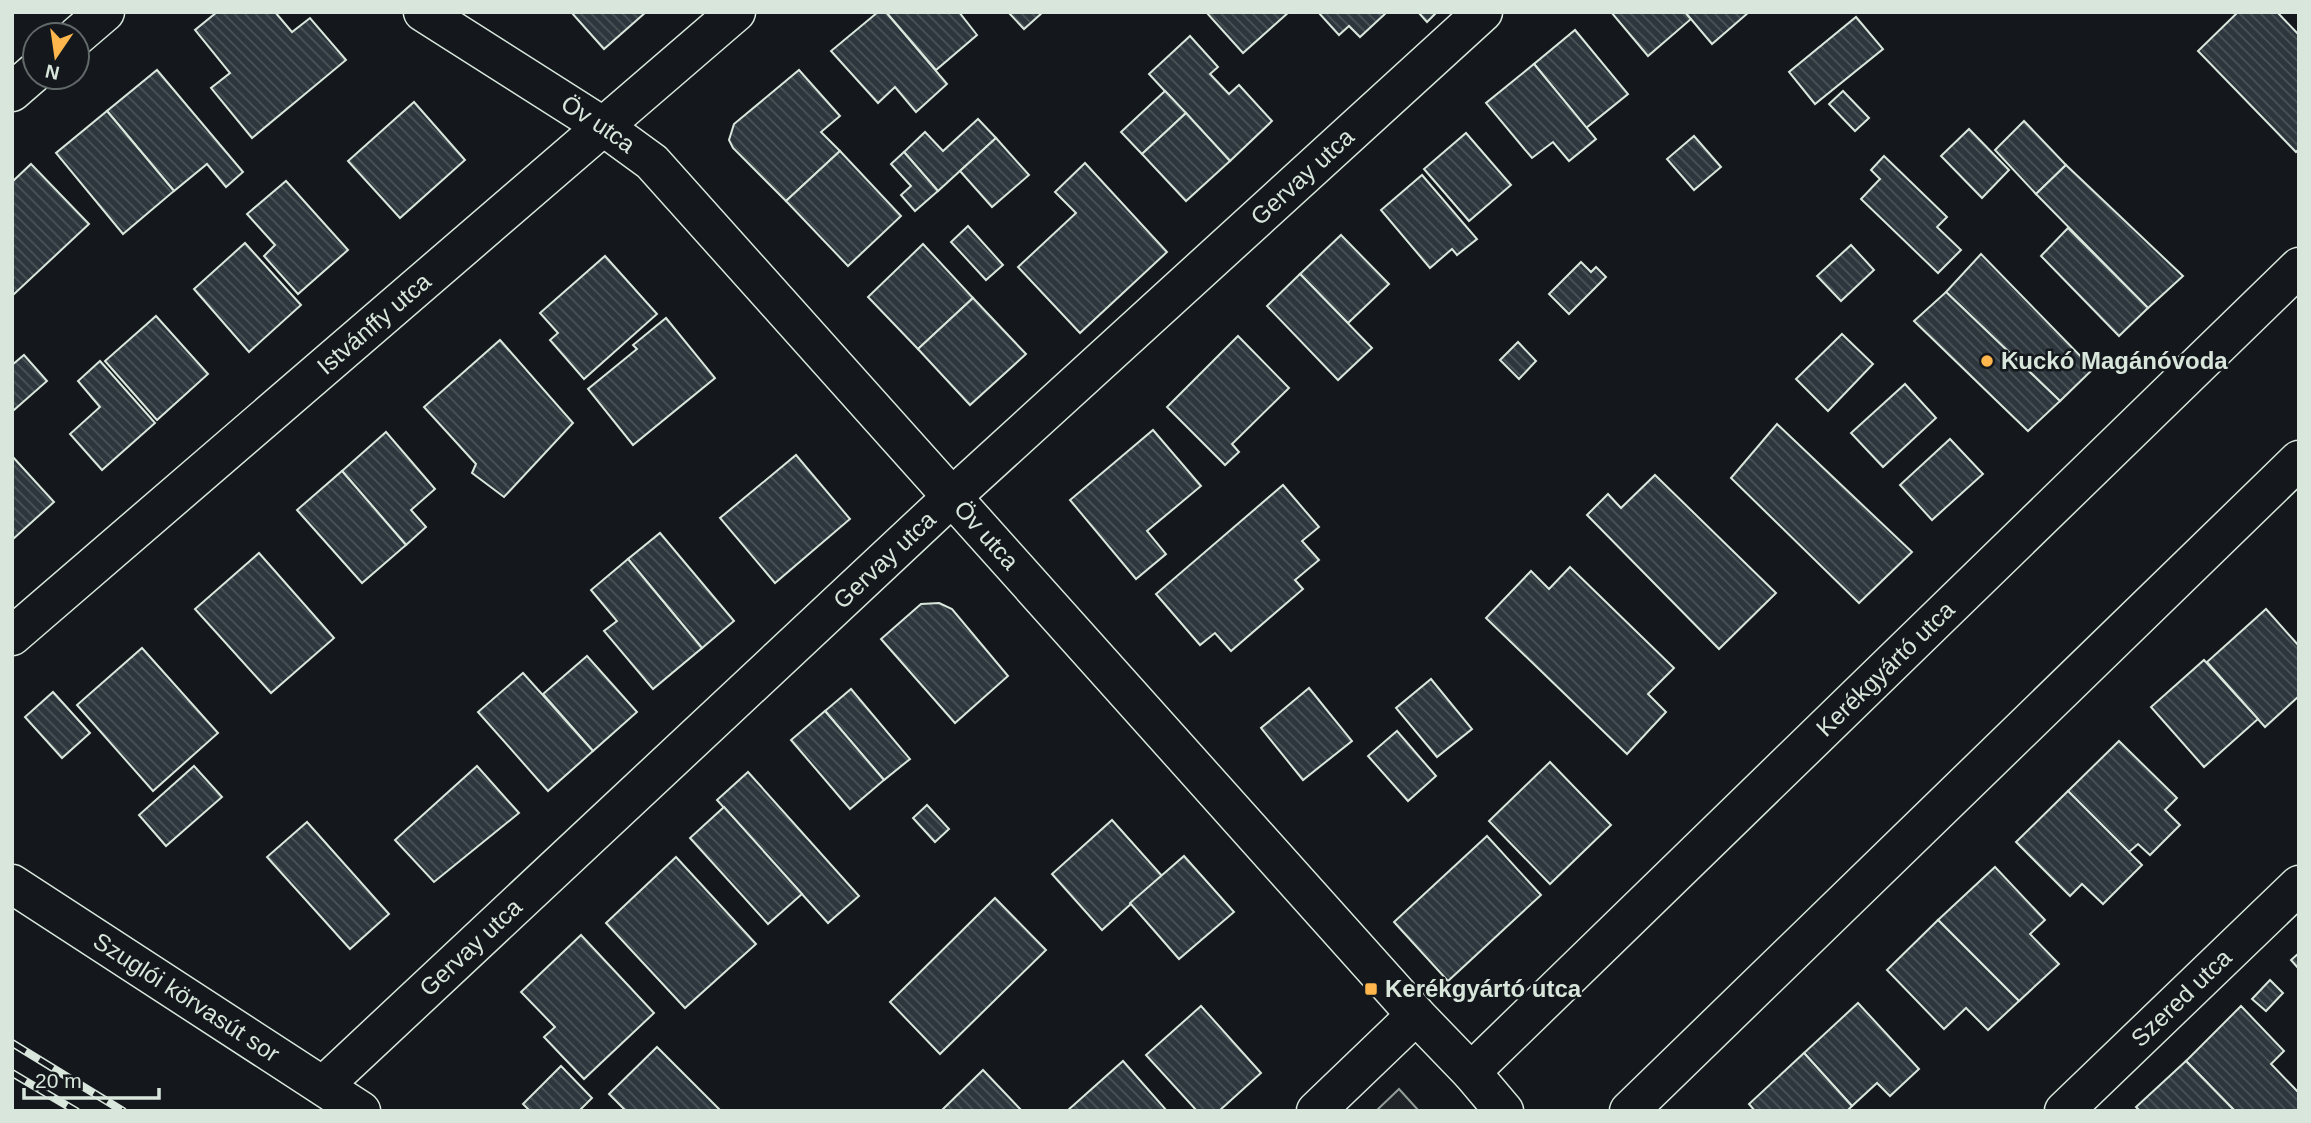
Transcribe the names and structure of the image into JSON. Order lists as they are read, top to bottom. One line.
{"streets":{"street":["Öv utca","Gervay utca","Istvánffy utca","Kerékgyártó utca","Szuglói körvasút sor","Szered utca"]},"crossings":[["Öv utca","Gervay utca"],["Öv utca","Istvánffy utca"],["Öv utca","Kerékgyártó utca"],["Gervay utca","Szuglói körvasút sor"]],"places":{"other":["Kuckó Magánóvoda"],"transit":["Kerékgyártó utca"]},"scale_bar":"20 m","north":"bottom"}
